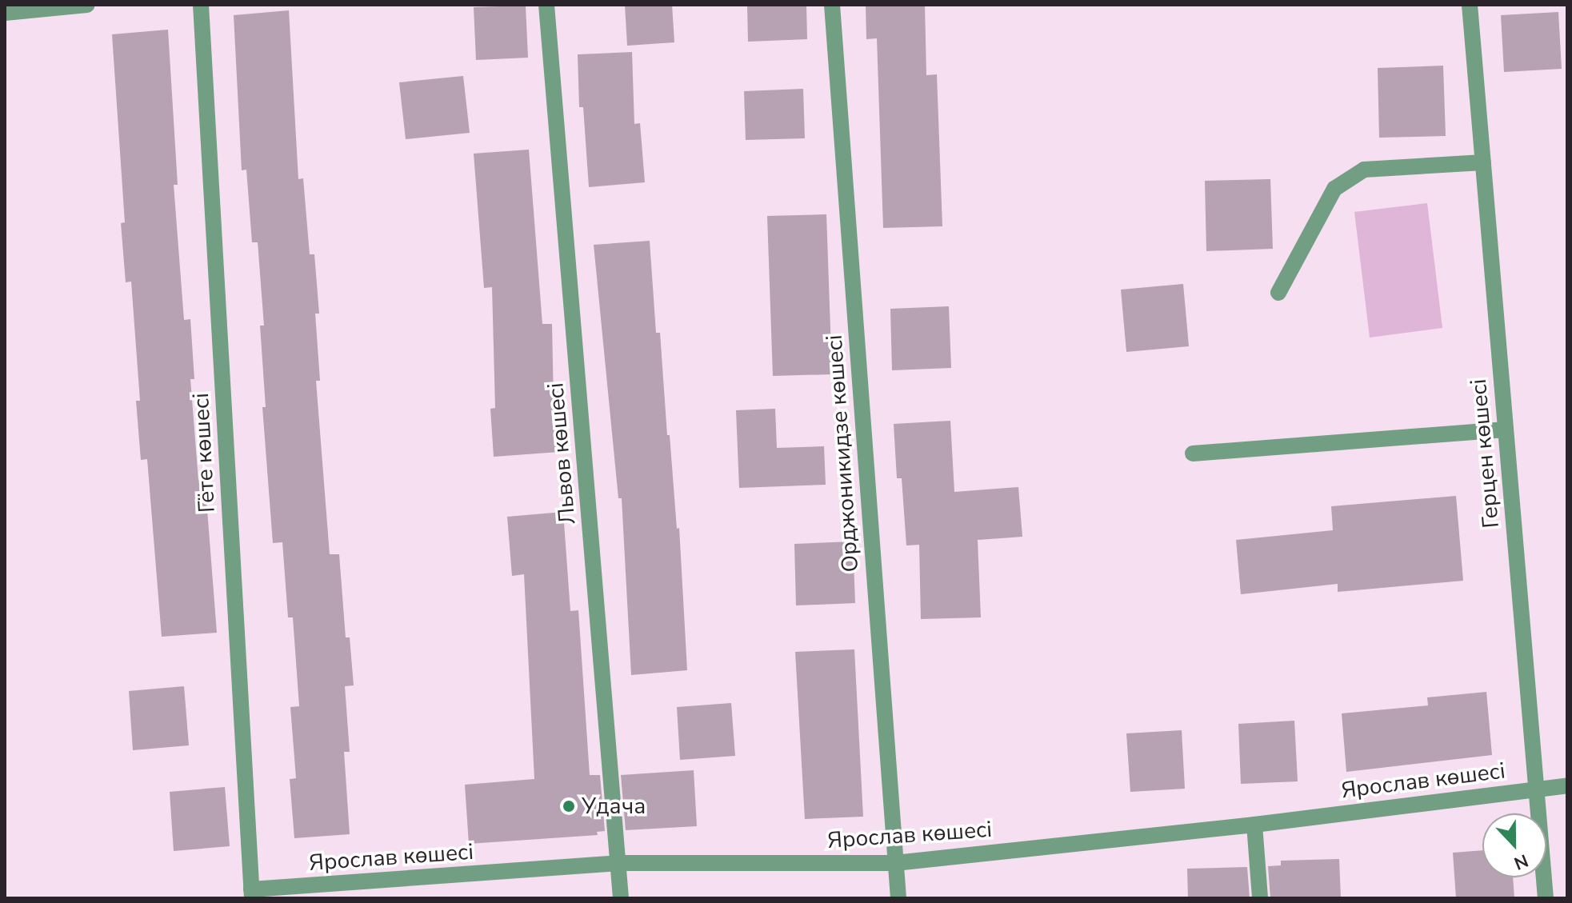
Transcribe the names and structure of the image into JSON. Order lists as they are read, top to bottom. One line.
{"streets":{"street":["Гёте көшесі","Львов көшесі","Орджоникидзе көшесі","Герцен көшесі","Ярослав көшесі"]},"crossings":[["Гёте көшесі","Ярослав көшесі"],["Львов көшесі","Ярослав көшесі"],["Орджоникидзе көшесі","Ярослав көшесі"],["Герцен көшесі","Ярослав көшесі"]],"places":["Удача"],"north":"bottom"}
